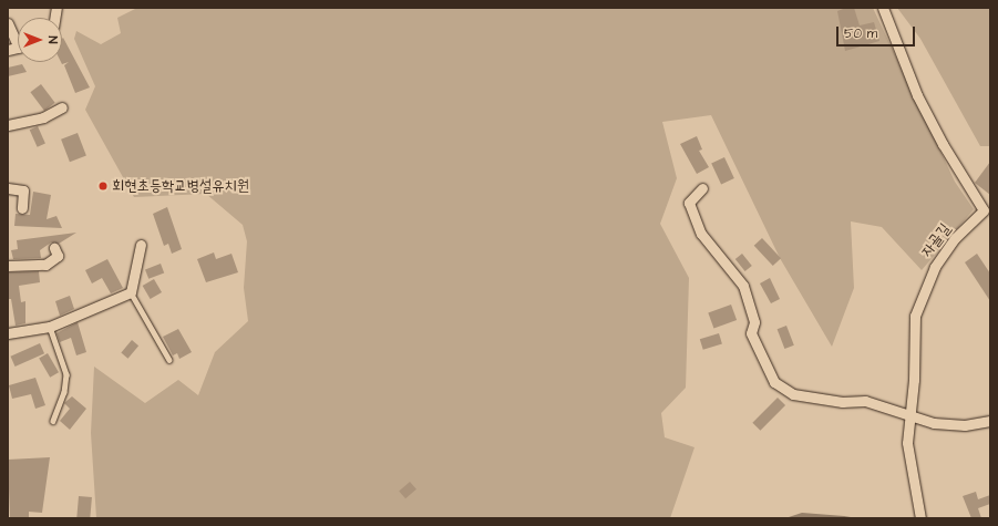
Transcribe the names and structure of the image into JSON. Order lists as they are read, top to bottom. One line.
{"streets":{"street":["자골길"]},"places":["회현초등학교병설유치원"],"scale_bar":"50 m","north":"right"}
